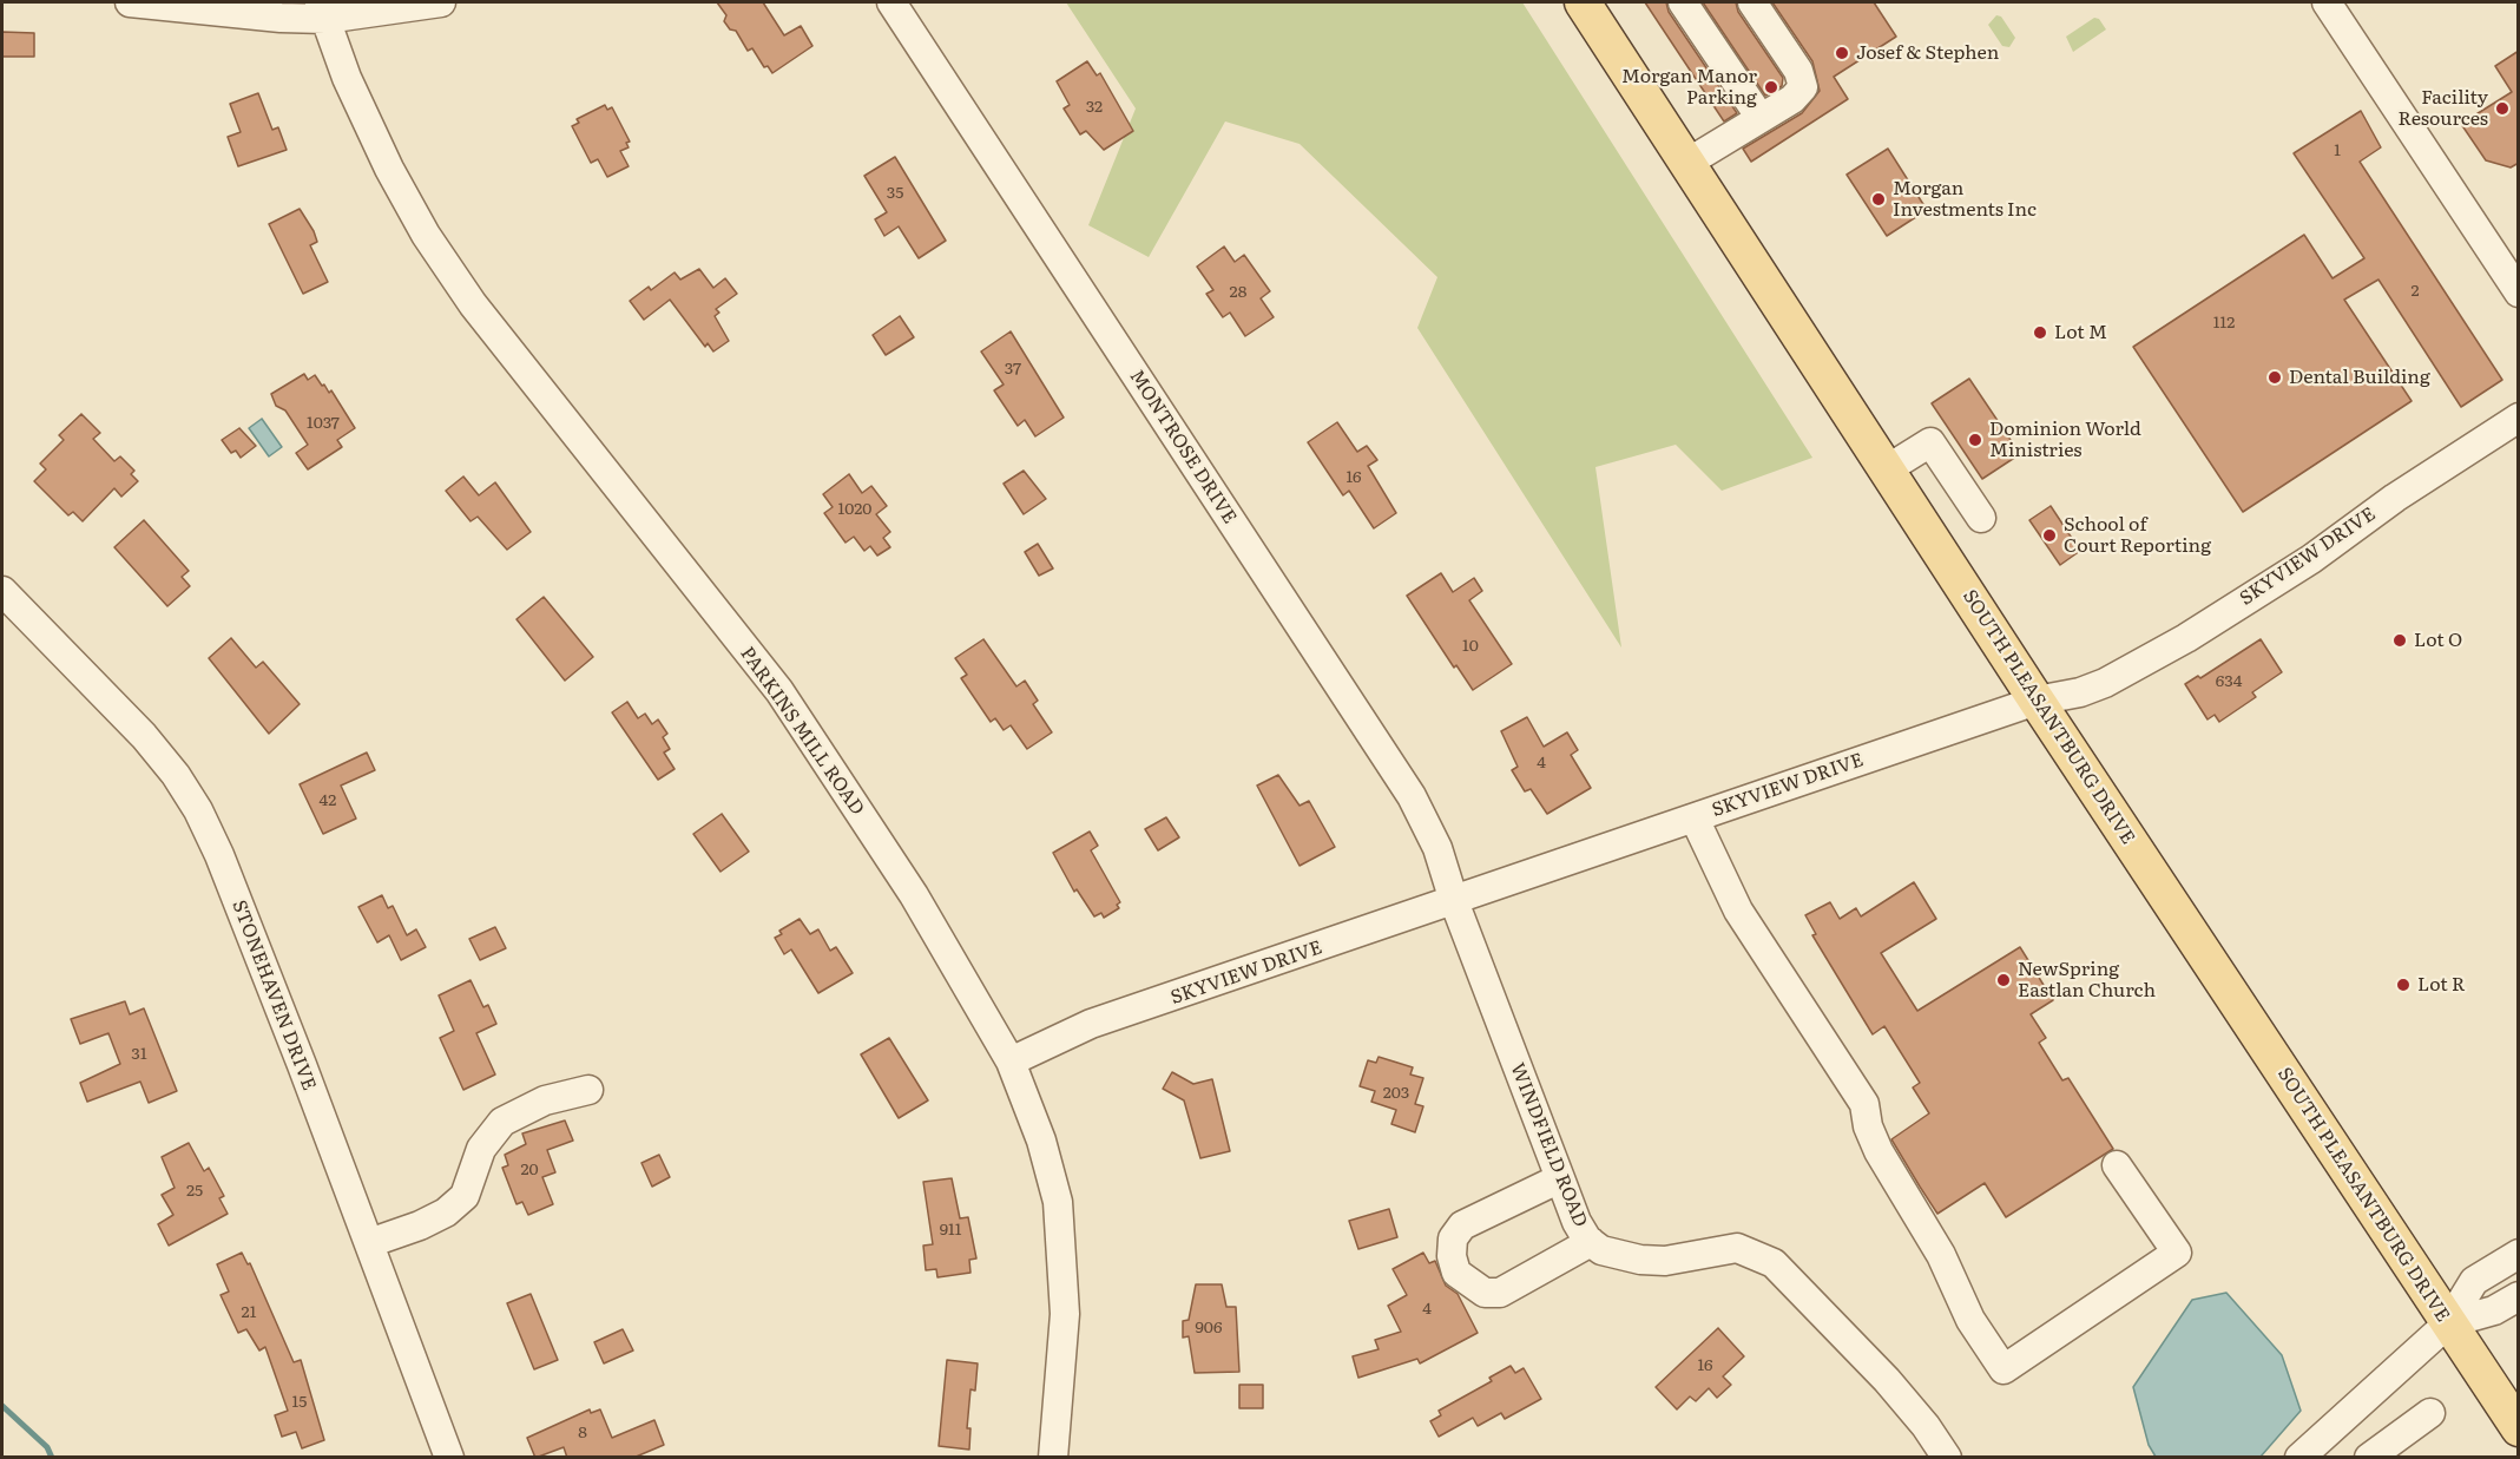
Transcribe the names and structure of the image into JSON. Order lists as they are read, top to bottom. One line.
{"streets":{"main road":["SOUTH PLEASANTBURG DRIVE"],"street":["MONTROSE DRIVE","SKYVIEW DRIVE","PARKINS MILL ROAD","STONEHAVEN DRIVE","WINDFIELD ROAD"]},"crossings":[["MONTROSE DRIVE","SKYVIEW DRIVE"],["MONTROSE DRIVE","WINDFIELD ROAD"],["SKYVIEW DRIVE","SOUTH PLEASANTBURG DRIVE"],["SKYVIEW DRIVE","PARKINS MILL ROAD"],["SKYVIEW DRIVE","WINDFIELD ROAD"]],"places":["Josef & Stephen","Morgan Manor Parking","Facility Resources","Morgan Investments Inc","Lot M","Dental Building","Dominion World Ministries","School of Court Reporting","Lot O","NewSpring Eastlan Church","Lot R"],"house_numbers":["32","1","35","2","28","112","37","1037","16","1020","10","634","4","42","31","203","20","25","911","4","21","906","16","15","8"]}
